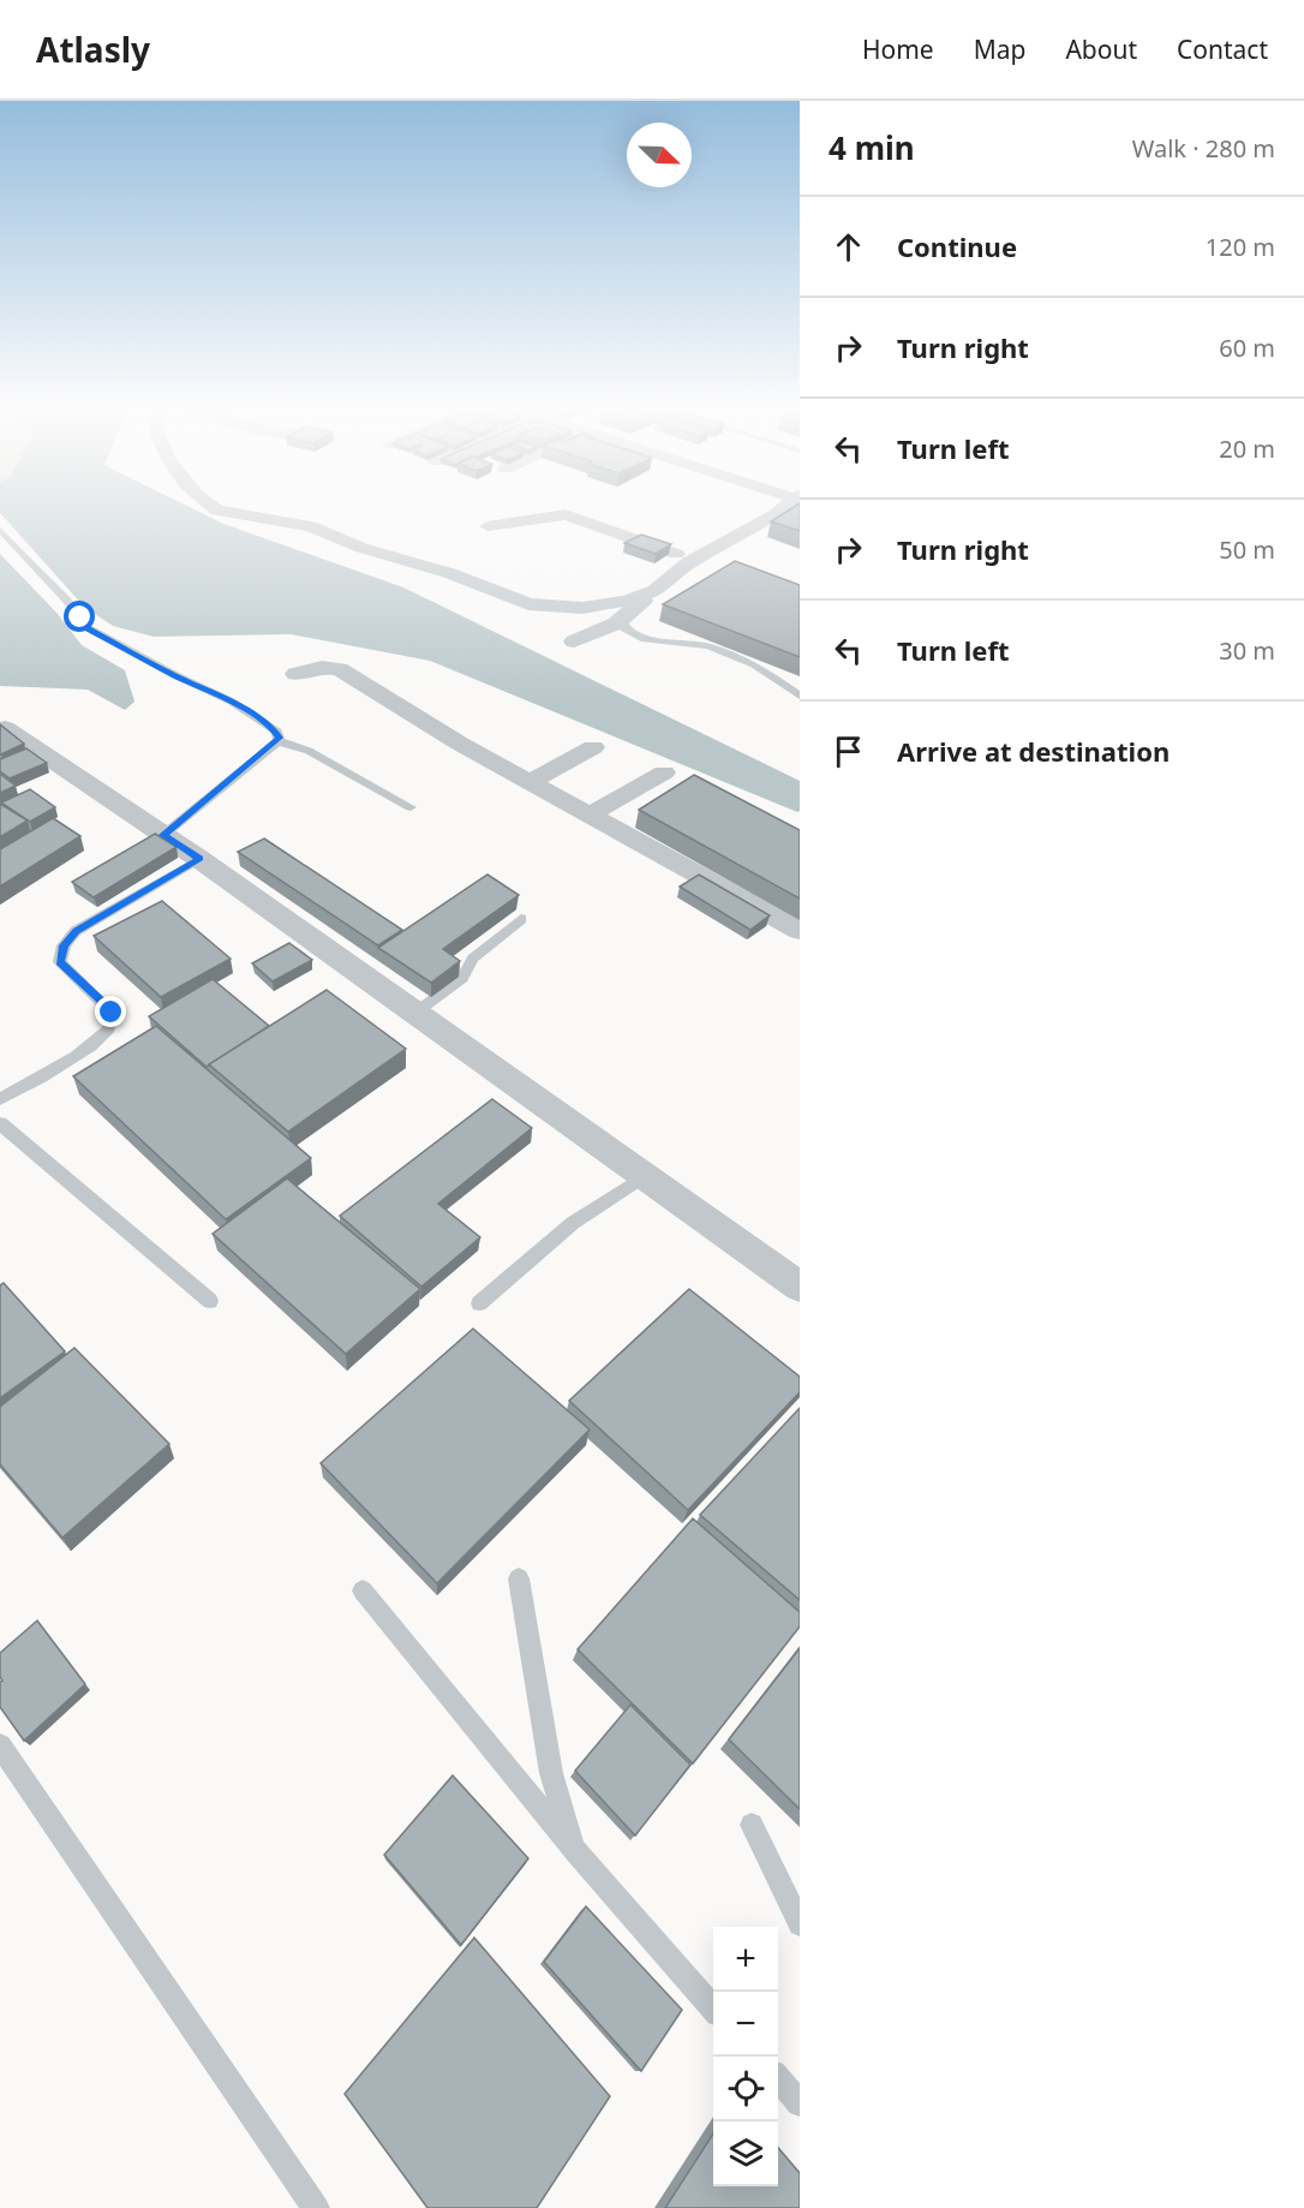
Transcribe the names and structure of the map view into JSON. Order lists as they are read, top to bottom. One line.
{"north":"bottom right","page":{"header":"Atlasly","nav":["Home","Map","About","Contact"],"heading":["4 min","Walk · 280 m"],"list":[["Continue","120 m"],["Turn right","60 m"],["Turn left","20 m"],["Turn right","50 m"],["Turn left","30 m"],"Arrive at destination"],"map_buttons":["+","−"]}}
